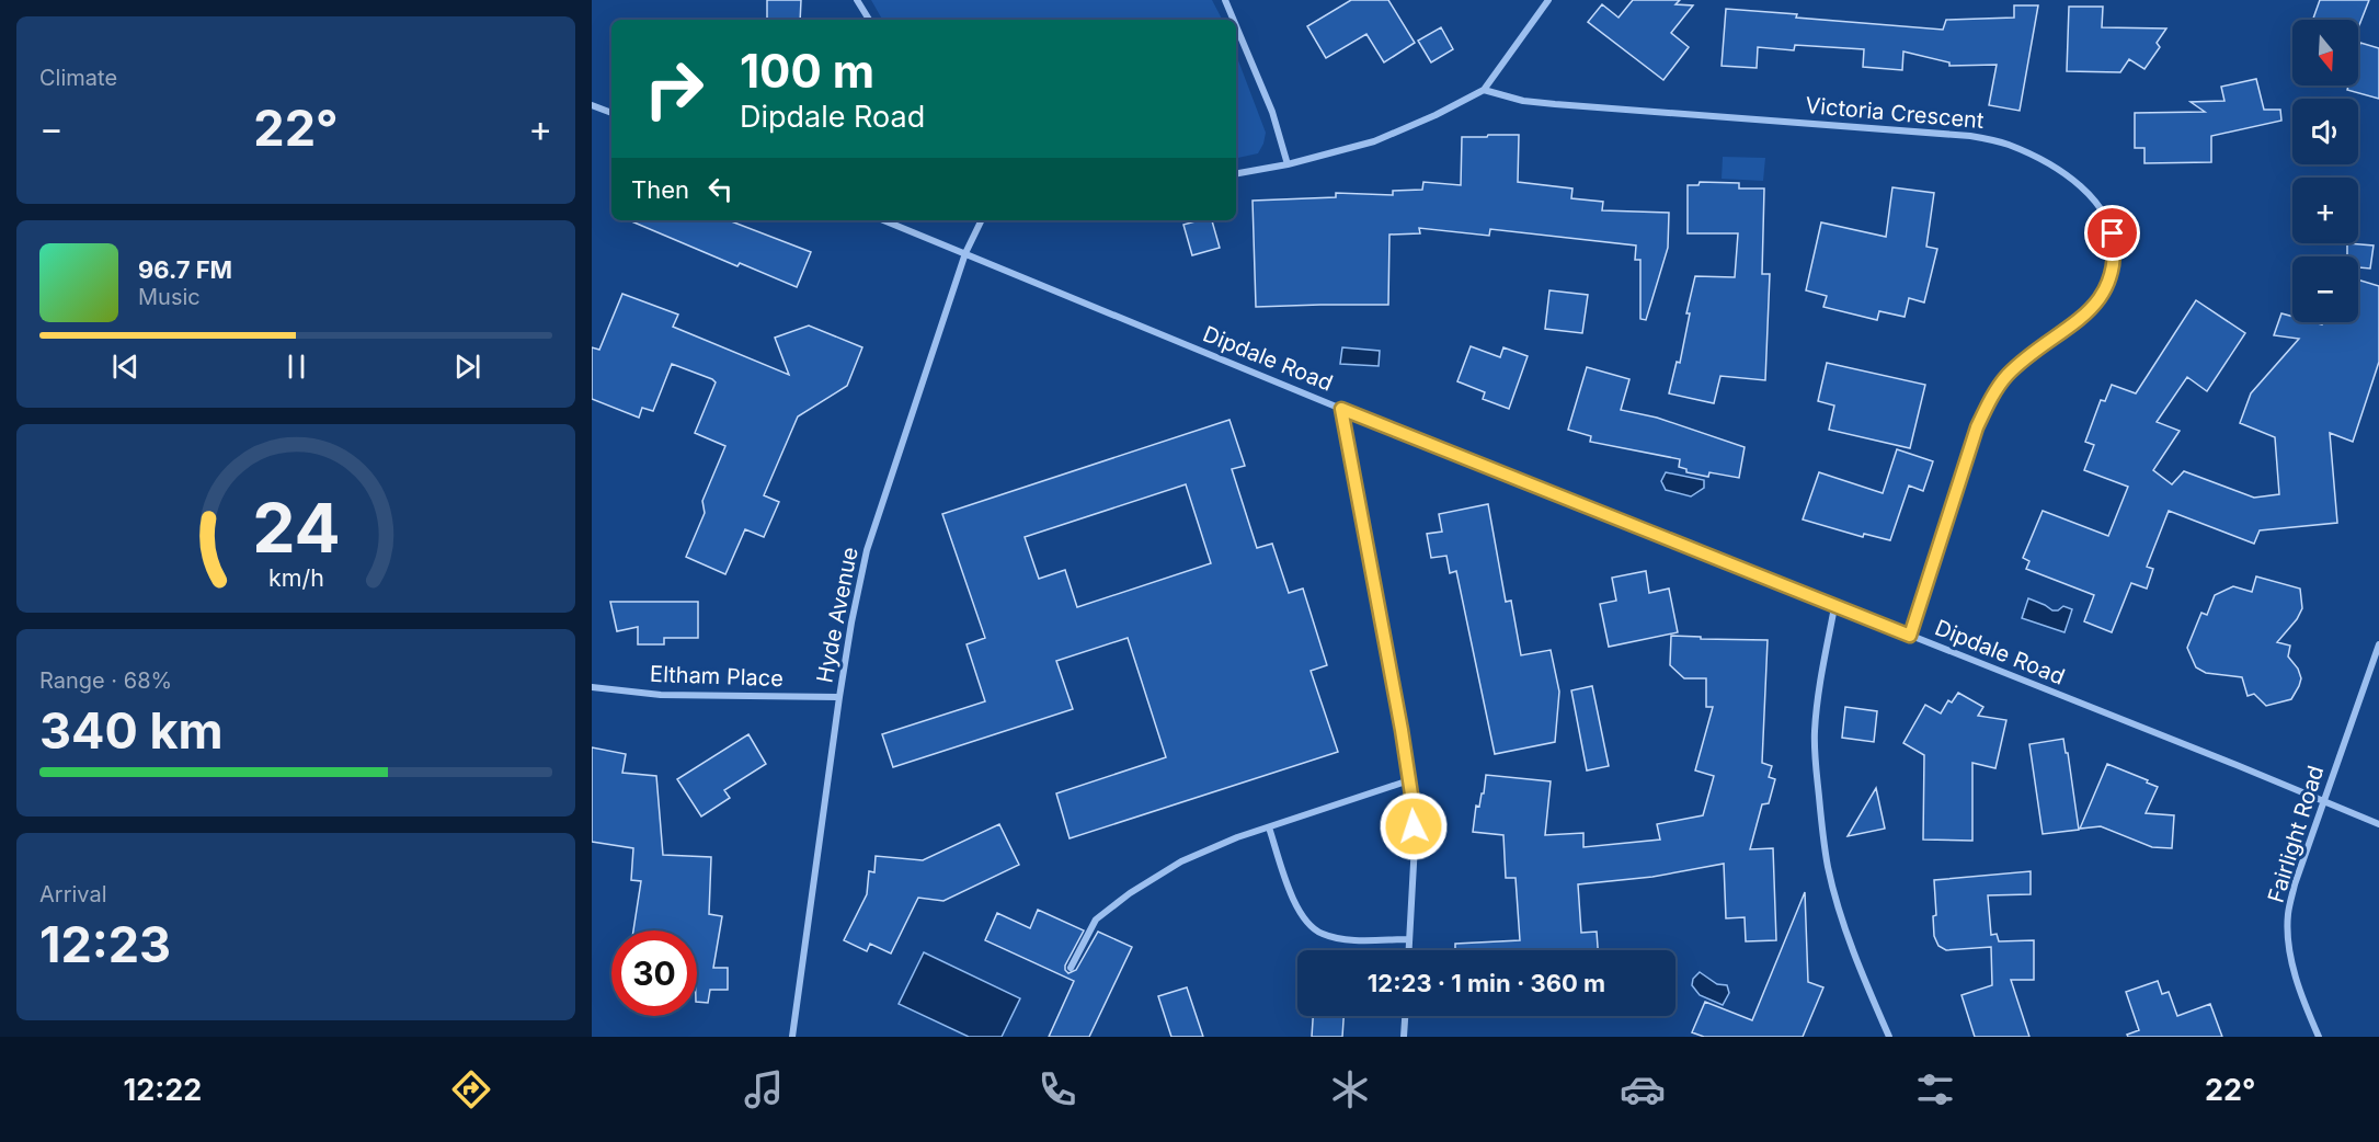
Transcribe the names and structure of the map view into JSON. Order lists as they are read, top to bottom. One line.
{"streets":{"street":["Victoria Crescent","Dipdale Road","Hyde Avenue","Eltham Place","Fairlight Road"]},"crossings":[["Victoria Crescent","Dipdale Road"],["Dipdale Road","Hyde Avenue"],["Dipdale Road","Fairlight Road"],["Hyde Avenue","Eltham Place"]],"north":"bottom","page":{"tile":["Climate",["Range · 68%","340 km"],["Arrival","12:23"]],"map_buttons":["+","−"],"turn":["100 m","Dipdale Road"],"heat":["−","22°","+"],"then":"Then","song":["96.7 FM","Music"],"limit":"30","trip":"12:23 · 1 min · 360 m","tabs":["12:22","22°"],"gauge":["24","km/h"]}}
